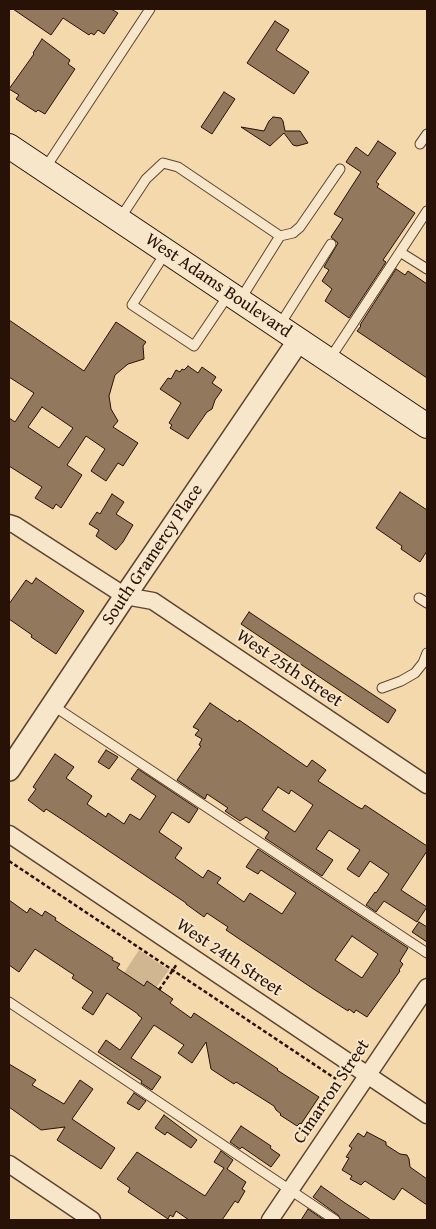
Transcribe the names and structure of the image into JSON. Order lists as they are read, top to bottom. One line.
{"streets":{"main road":["West Adams Boulevard"],"street":["South Gramercy Place","West 25th Street","West 24th Street","Cimarron Street"]},"crossings":[["West Adams Boulevard","South Gramercy Place"],["South Gramercy Place","West 25th Street"],["West 24th Street","Cimarron Street"]]}
